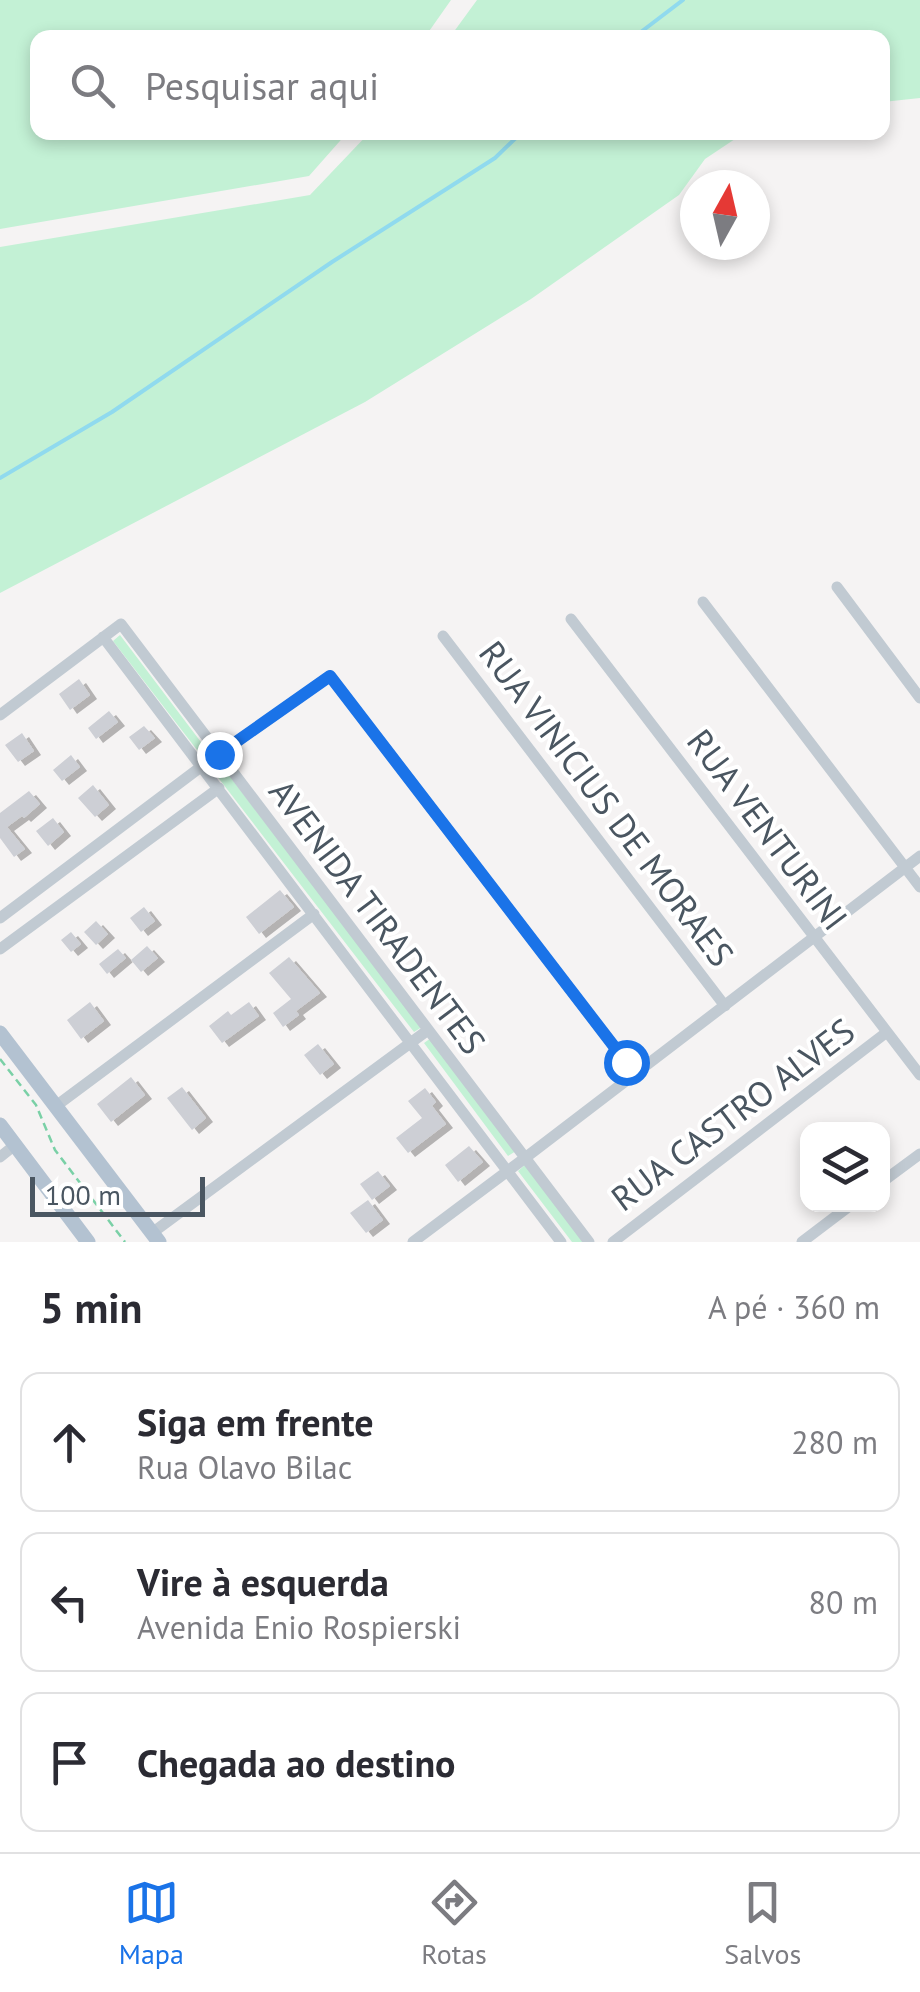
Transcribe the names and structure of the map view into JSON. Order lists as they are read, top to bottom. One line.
{"streets":{"street":["RUA VINICIUS DE MORAES","RUA VENTURINI","AVENIDA TIRADENTES","RUA CASTRO ALVES"]},"crossings":[["RUA VENTURINI","RUA CASTRO ALVES"]],"scale_bar":"100 m","north":"top","page":{"search":"Pesquisar aqui","scale":"100 m","heading":["5 min","A pé · 360 m"],"list":[["Siga em frente","Rua Olavo Bilac","280 m"],["Vire à esquerda","Avenida Enio Rospierski","80 m"],"Chegada ao destino"],"nav":["Mapa","Rotas","Salvos"]}}
